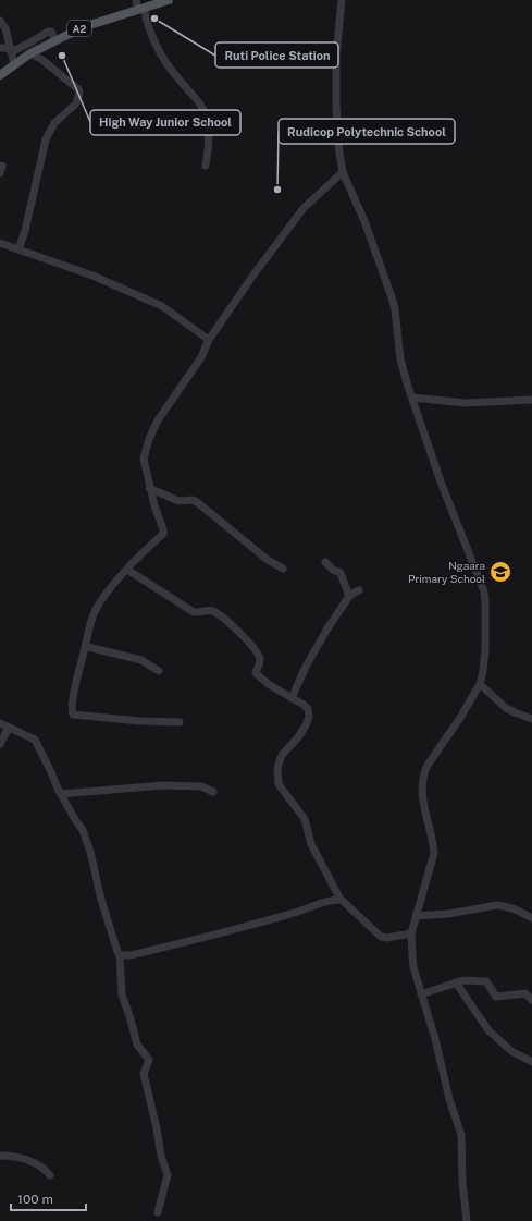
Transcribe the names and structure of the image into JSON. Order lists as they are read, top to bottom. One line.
{"streets":{"main road":["A2"]},"places":{"other":["Ruti Police Station","High Way Junior School","Rudicop Polytechnic School"],"school or university":["Ngaara Primary School"]},"scale_bar":"100 m"}
